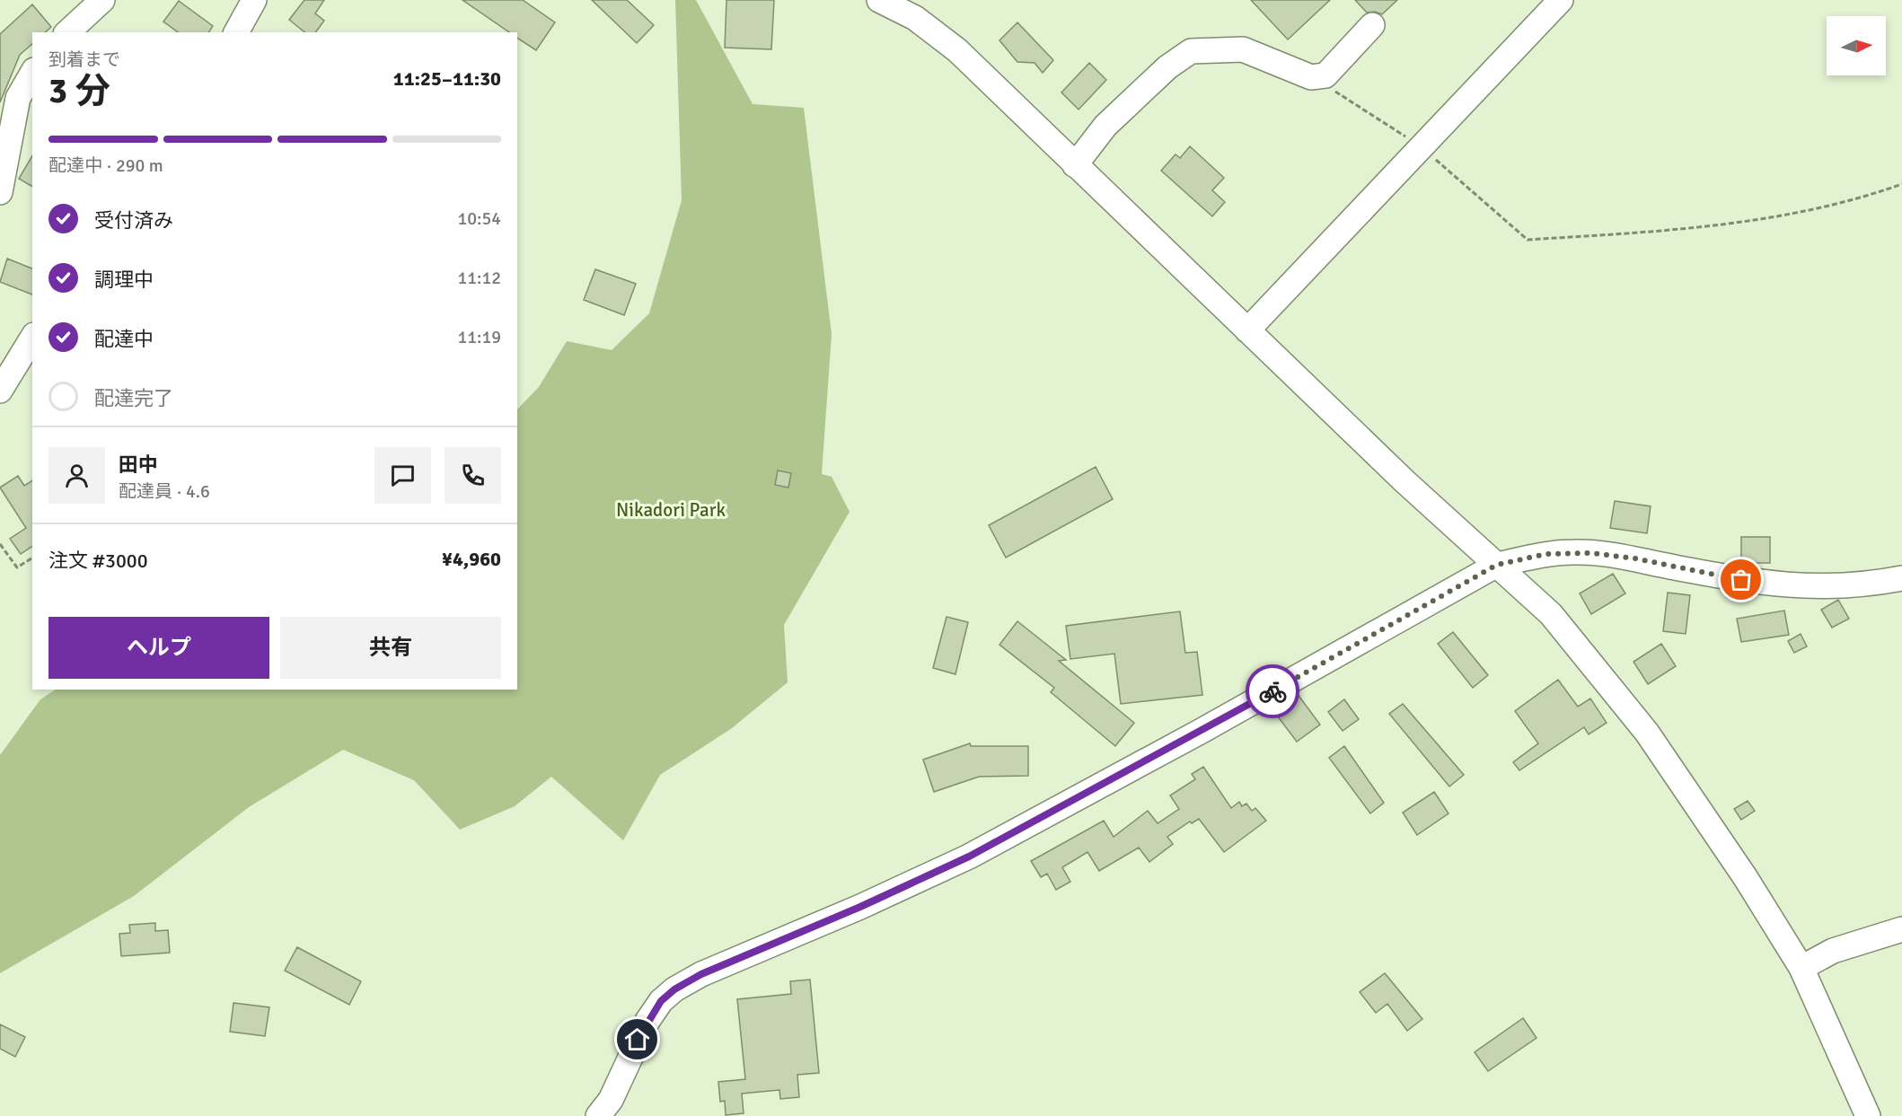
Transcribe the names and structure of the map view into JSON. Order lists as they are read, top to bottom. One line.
{"parks":["Nikadori Park"],"north":"right","page":{"heading":["3 分","到着まで","11:25–11:30"],"panel":["田中","配達員 · 4.6","注文 #3000","¥4,960"],"bar":"配達中 · 290 m","list":[["受付済み","10:54"],["調理中","11:12"],["配達中","11:19"],"配達完了"],"buttons":["ヘルプ","共有"]}}
